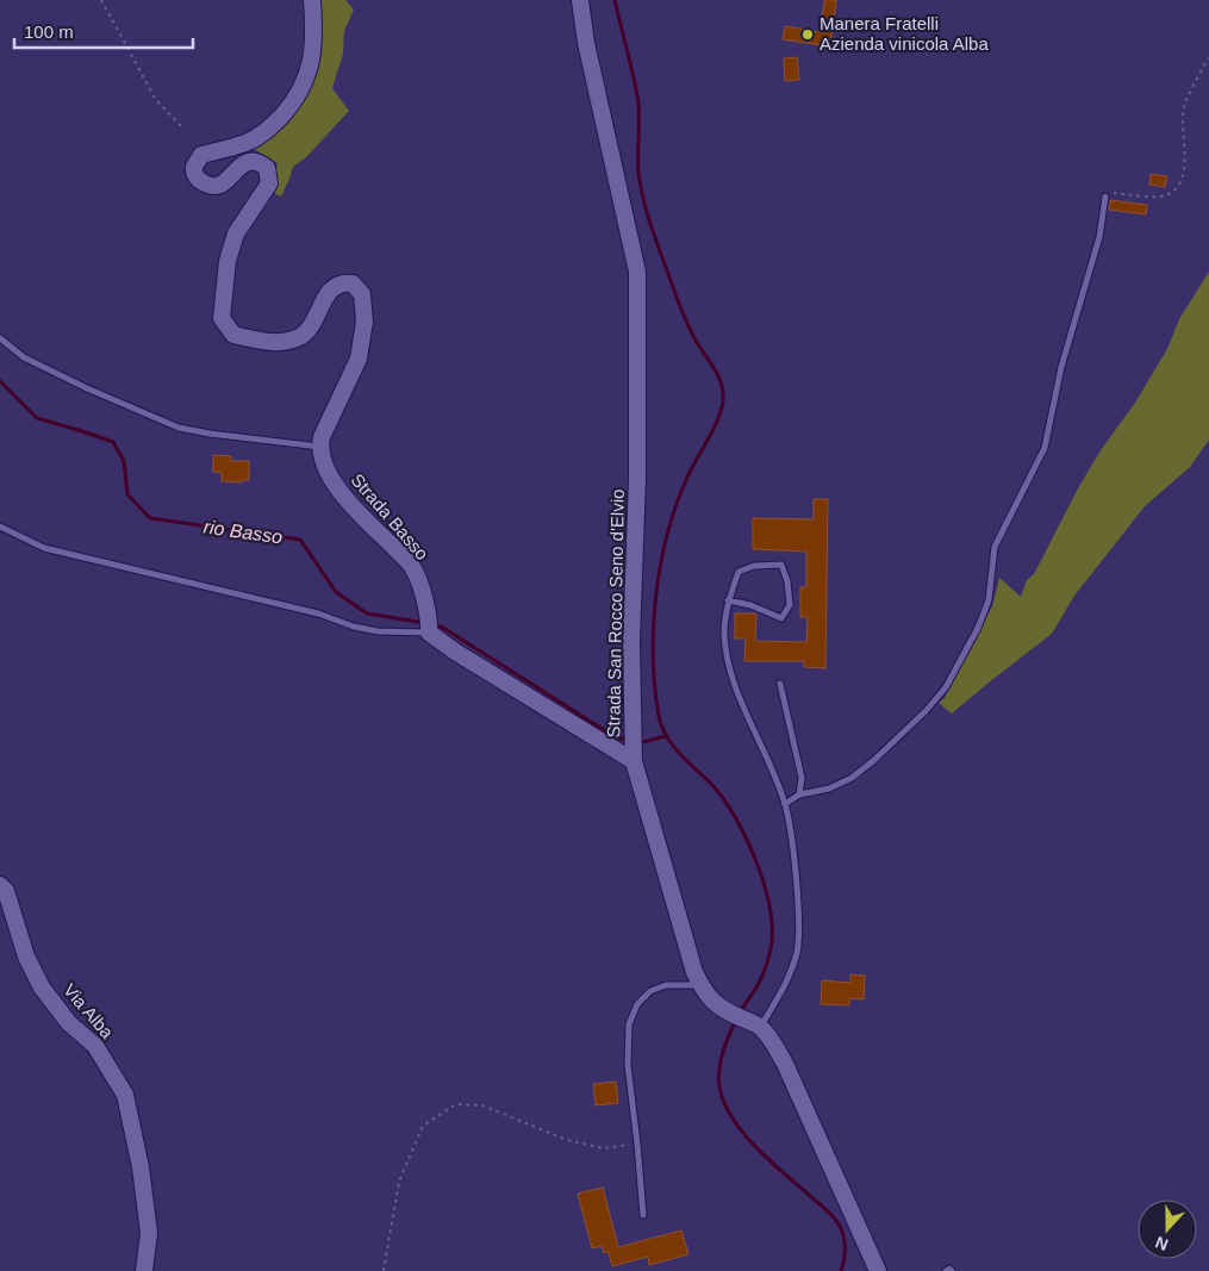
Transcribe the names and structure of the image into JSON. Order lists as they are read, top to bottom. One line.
{"streets":{"street":["Strada Basso","Strada San Rocco Seno d'Elvio","Via Alba"]},"water":["rio Basso"],"places":["Manera Fratelli Azienda vinicola Alba"],"scale_bar":"100 m","north":"bottom"}
